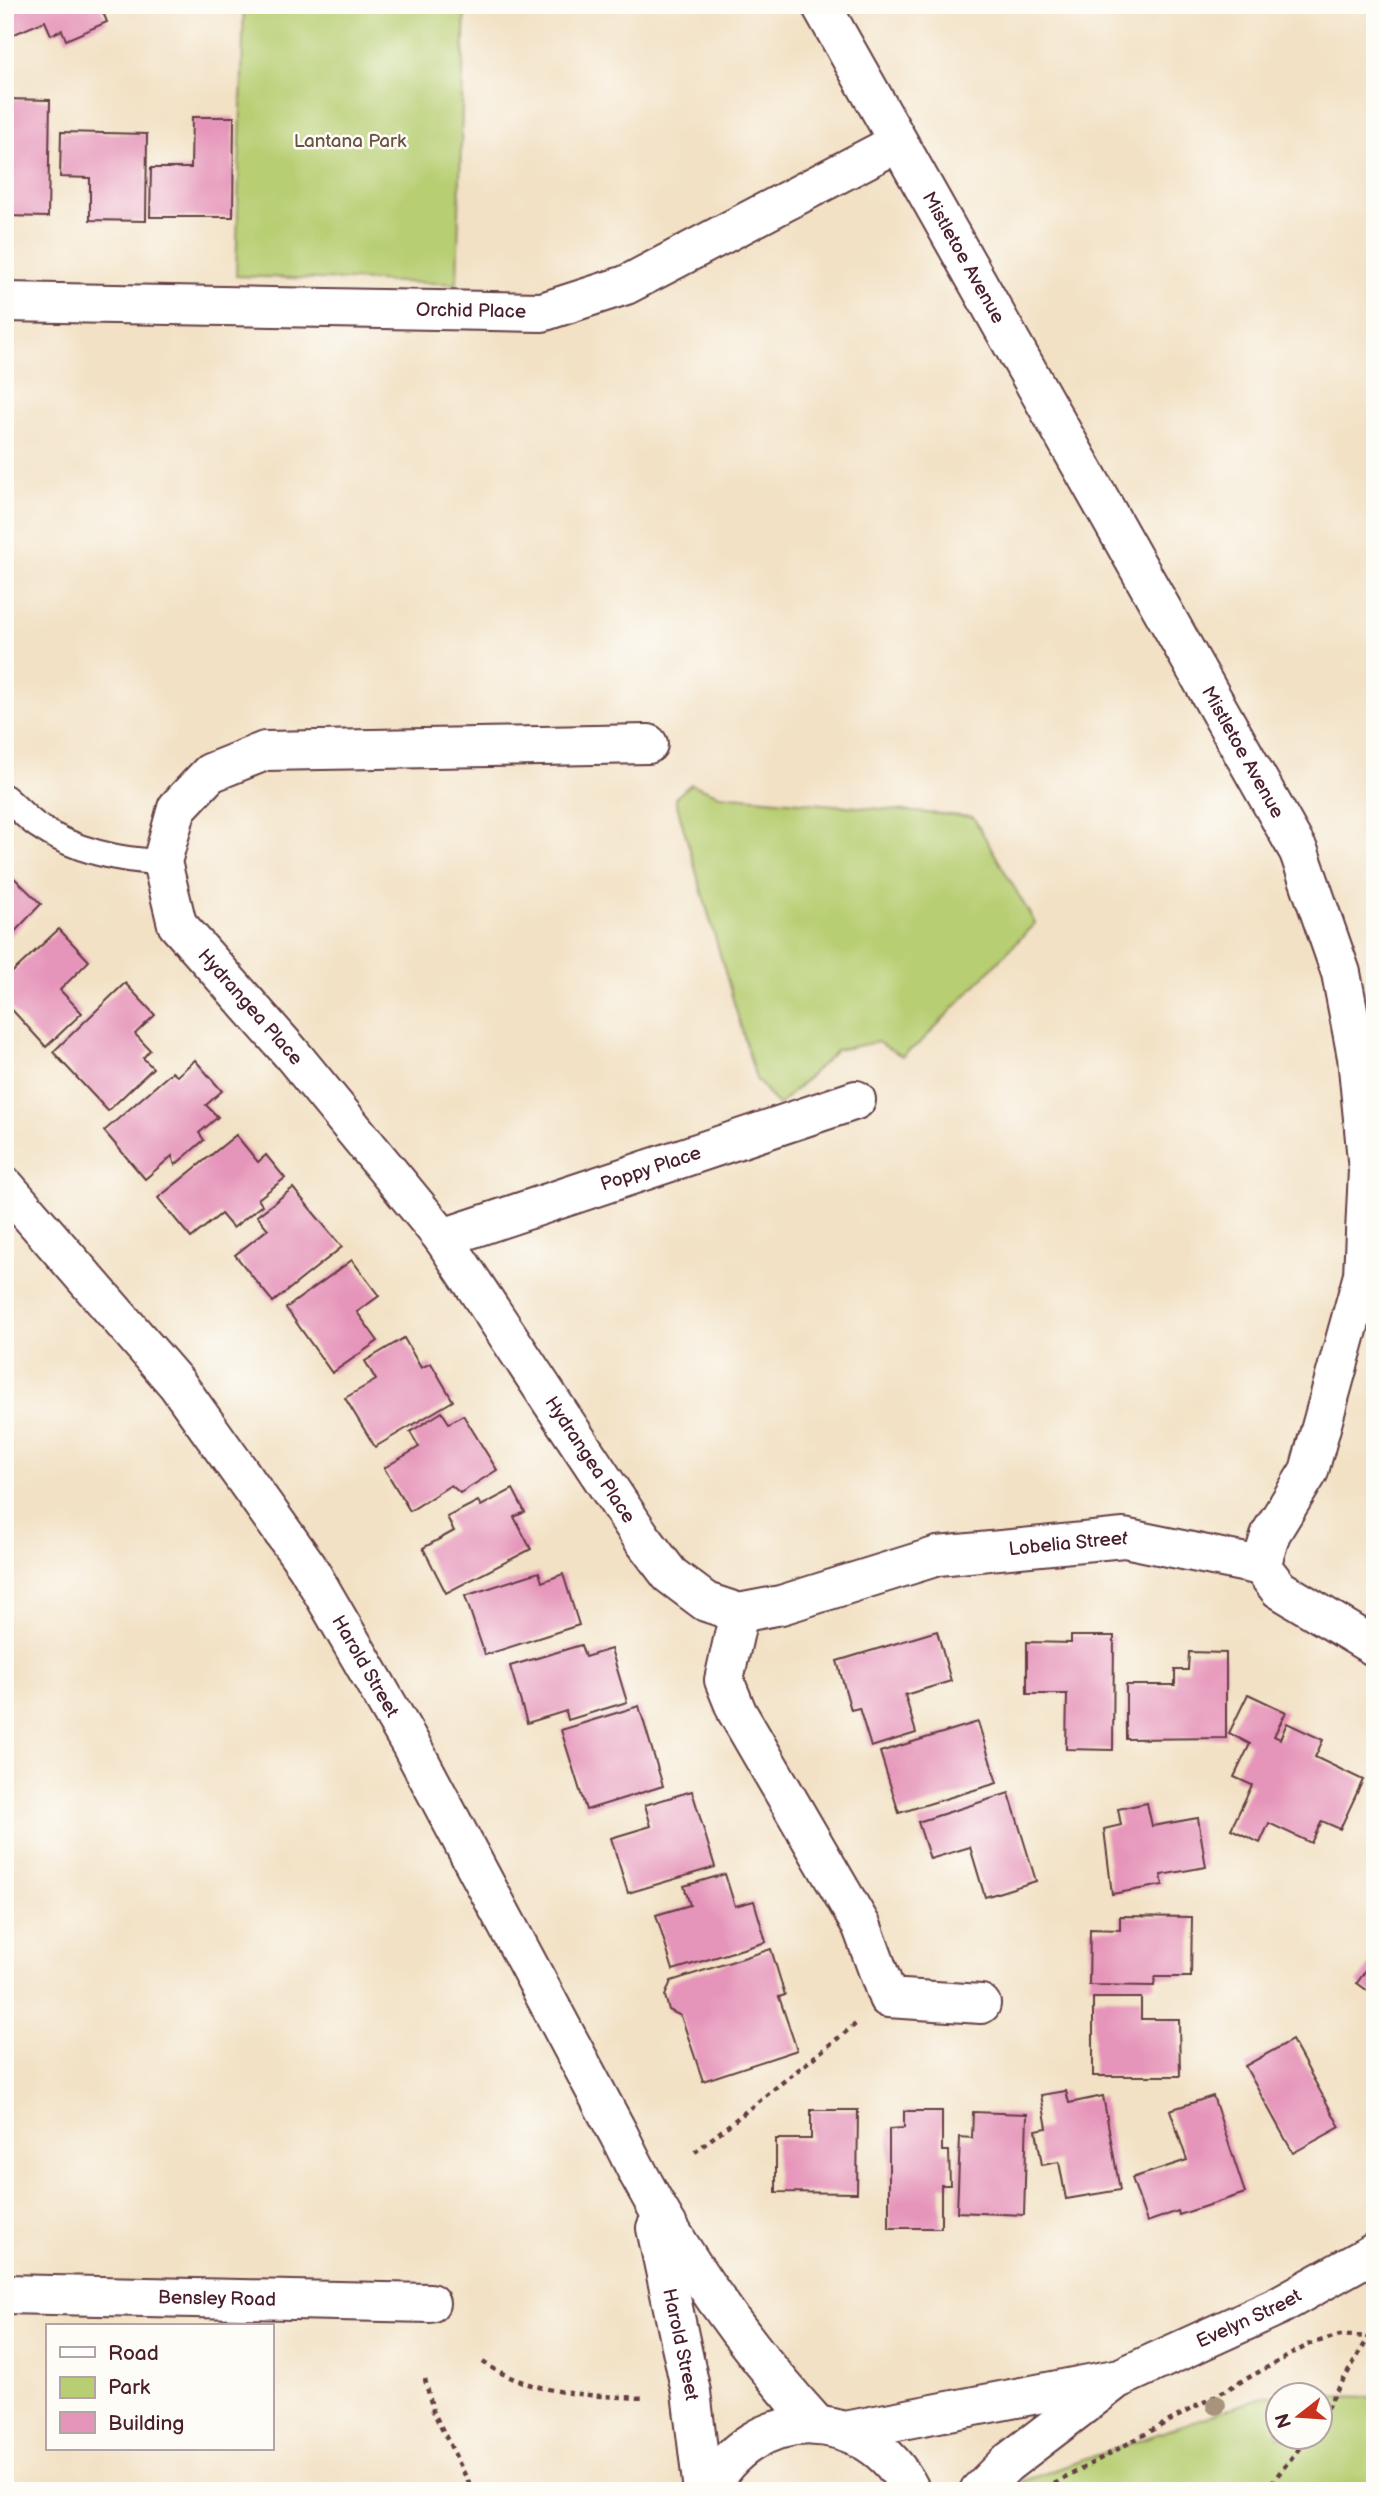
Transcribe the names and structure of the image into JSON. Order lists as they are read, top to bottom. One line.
{"streets":{"street":["Mistletoe Avenue","Orchid Place","Hydrangea Place","Poppy Place","Lobelia Street","Harold Street","Bensley Road","Evelyn Street"]},"crossings":[["Mistletoe Avenue","Orchid Place"],["Mistletoe Avenue","Lobelia Street"],["Hydrangea Place","Poppy Place"],["Hydrangea Place","Lobelia Street"],["Harold Street","Evelyn Street"]],"parks":["Lantana Park"],"legend":["Road","Park","Building"],"north":"left"}
